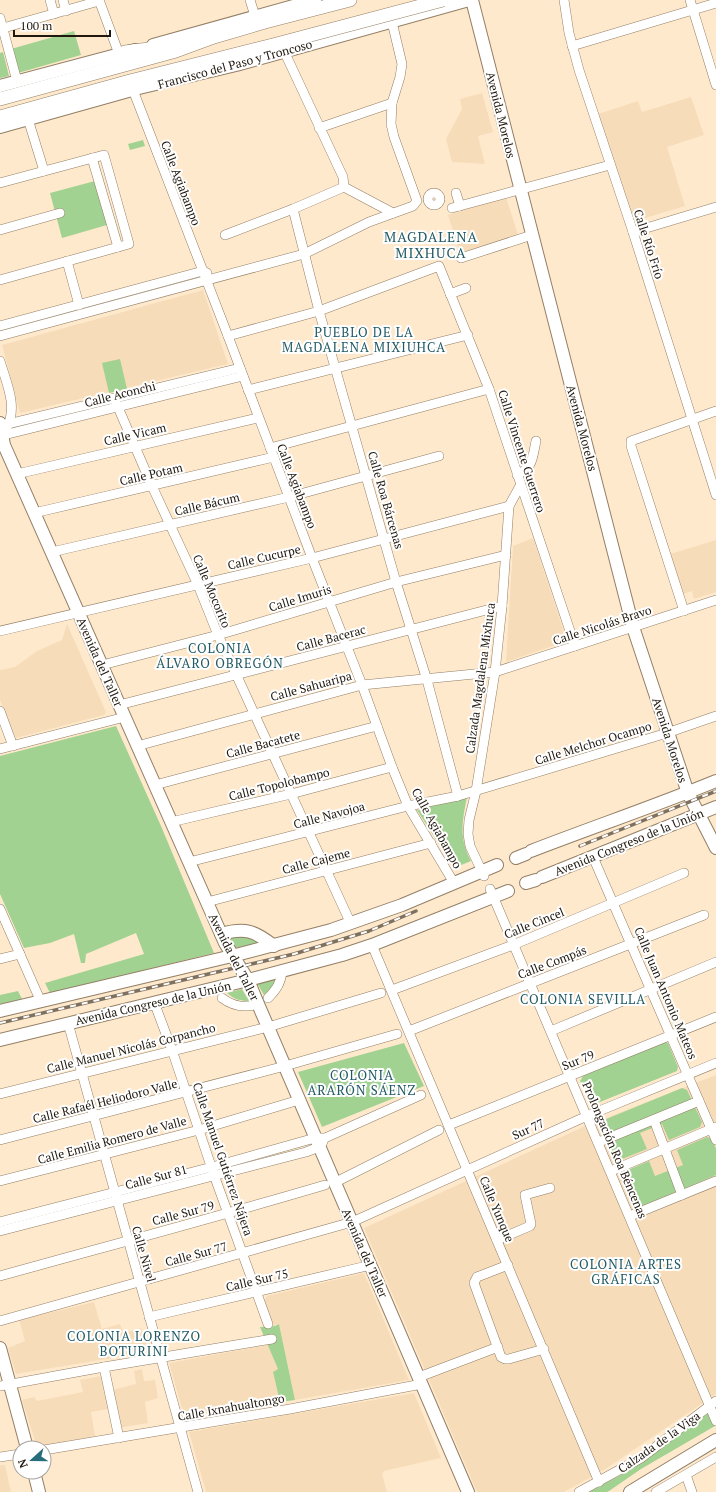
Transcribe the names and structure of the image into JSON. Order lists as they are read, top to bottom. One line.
{"streets":{"highway":["Francisco del Paso y Troncoso"],"main road":["Avenida Morelos","Avenida del Taller","Avenida Congreso de la Unión","Calzada de la Viga"],"street":["Calle Agiabampo","Calle Río Frío","Calle Aconchi","Calle Vicam","Calle Vincente Guerrero","Calle Potam","Calle Roa Bárcenas","Calle Bácum","Calle Cucurpe","Calle Mocorito","Calle Imuris","Calle Nicolás Bravo","Calle Bacerac","Calzada Magdalena Mixhuca","Calle Sahuaripa","Calle Melchor Ocampo","Calle Bacatete","Calle Topolobampo","Calle Navojoa","Calle Cajeme","Calle Cincel","Calle Compás","Calle Juan Antonio Mateos","Calle Manuel Nicolás Corpancho","Sur 79","Calle Rafaél Heliodoro Valle","Sur 77","Calle Emilia Romero de Valle","Prolongación Roa Béncenas","Calle Manuel Gutiérrez Nájera","Calle Sur 81","Calle Yunque","Calle Sur 79","Calle Nivel","Calle Sur 77","Calle Sur 75","Calle Ixnahualtongo"]},"crossings":[["Francisco del Paso y Troncoso","Calle Agiabampo"],["Avenida Morelos","Calle Nicolás Bravo"],["Avenida Morelos","Calle Melchor Ocampo"],["Avenida Morelos","Avenida Congreso de la Unión"],["Calle Agiabampo","Calle Aconchi"],["Calle Agiabampo","Calle Vicam"],["Calle Agiabampo","Calle Potam"],["Calle Agiabampo","Calle Bácum"],["Calle Agiabampo","Calle Cucurpe"],["Calle Agiabampo","Calle Imuris"],["Calle Agiabampo","Calle Bacerac"],["Calle Agiabampo","Calle Sahuaripa"],["Calle Agiabampo","Calle Bacatete"],["Calle Agiabampo","Calle Topolobampo"],["Calle Agiabampo","Calle Navojoa"],["Calle Agiabampo","Avenida Congreso de la Unión"],["Calle Agiabampo","Calle Cajeme"],["Calle Aconchi","Calle Mocorito"],["Calle Aconchi","Avenida del Taller"],["Calle Vicam","Calle Mocorito"],["Calle Vicam","Avenida del Taller"],["Calle Vincente Guerrero","Calle Potam"],["Calle Vincente Guerrero","Calle Roa Bárcenas"],["Calle Vincente Guerrero","Calle Nicolás Bravo"],["Calle Vincente Guerrero","Calzada Magdalena Mixhuca"],["Calle Potam","Calle Roa Bárcenas"],["Calle Potam","Calle Mocorito"],["Calle Potam","Avenida del Taller"],["Calle Roa Bárcenas","Calle Bácum"],["Calle Roa Bárcenas","Calle Cucurpe"],["Calle Roa Bárcenas","Calle Imuris"],["Calle Roa Bárcenas","Calle Bacerac"],["Calle Roa Bárcenas","Calle Sahuaripa"],["Calle Roa Bárcenas","Calle Navojoa"],["Calle Bácum","Calle Mocorito"],["Calle Bácum","Avenida del Taller"],["Calle Cucurpe","Calle Mocorito"],["Calle Cucurpe","Avenida del Taller"],["Calle Cucurpe","Calzada Magdalena Mixhuca"],["Calle Mocorito","Calle Imuris"],["Calle Mocorito","Calle Bacerac"],["Calle Mocorito","Calle Sahuaripa"],["Calle Mocorito","Calle Bacatete"],["Calle Mocorito","Calle Topolobampo"],["Calle Mocorito","Calle Navojoa"],["Calle Mocorito","Avenida Congreso de la Unión"],["Calle Mocorito","Calle Cajeme"],["Calle Imuris","Avenida del Taller"],["Calle Imuris","Calzada Magdalena Mixhuca"],["Calle Nicolás Bravo","Calzada Magdalena Mixhuca"],["Calle Nicolás Bravo","Calle Sahuaripa"],["Calle Bacerac","Avenida del Taller"],["Calle Bacerac","Calzada Magdalena Mixhuca"],["Avenida del Taller","Calle Sahuaripa"],["Avenida del Taller","Calle Bacatete"],["Avenida del Taller","Calle Topolobampo"],["Avenida del Taller","Calle Navojoa"],["Avenida del Taller","Avenida Congreso de la Unión"],["Avenida del Taller","Calle Cajeme"],["Avenida del Taller","Calle Manuel Nicolás Corpancho"],["Avenida del Taller","Calle Rafaél Heliodoro Valle"],["Avenida del Taller","Sur 77"],["Avenida del Taller","Calle Emilia Romero de Valle"],["Avenida del Taller","Calle Sur 81"],["Avenida del Taller","Calle Sur 79"],["Avenida del Taller","Calle Sur 77"],["Avenida del Taller","Calle Sur 75"],["Avenida del Taller","Calle Ixnahualtongo"],["Calzada Magdalena Mixhuca","Calle Sahuaripa"],["Calzada Magdalena Mixhuca","Calle Melchor Ocampo"],["Calzada Magdalena Mixhuca","Calle Navojoa"],["Calzada Magdalena Mixhuca","Avenida Congreso de la Unión"],["Calle Melchor Ocampo","Calle Navojoa"],["Avenida Congreso de la Unión","Calle Juan Antonio Mateos"],["Avenida Congreso de la Unión","Prolongación Roa Béncenas"],["Avenida Congreso de la Unión","Calle Manuel Gutiérrez Nájera"],["Avenida Congreso de la Unión","Calle Yunque"],["Avenida Congreso de la Unión","Calle Nivel"],["Calle Cincel","Calle Juan Antonio Mateos"],["Calle Cincel","Prolongación Roa Béncenas"],["Calle Cincel","Calle Yunque"],["Calle Compás","Calle Juan Antonio Mateos"],["Calle Compás","Prolongación Roa Béncenas"],["Calle Compás","Calle Yunque"],["Calle Juan Antonio Mateos","Sur 79"],["Calle Juan Antonio Mateos","Sur 77"],["Calle Manuel Nicolás Corpancho","Calle Manuel Gutiérrez Nájera"],["Calle Manuel Nicolás Corpancho","Calle Nivel"],["Sur 79","Prolongación Roa Béncenas"],["Sur 79","Calle Yunque"],["Calle Rafaél Heliodoro Valle","Calle Manuel Gutiérrez Nájera"],["Calle Rafaél Heliodoro Valle","Calle Nivel"],["Sur 77","Prolongación Roa Béncenas"],["Sur 77","Calle Yunque"],["Sur 77","Calle Sur 77"],["Calle Emilia Romero de Valle","Calle Manuel Gutiérrez Nájera"],["Calle Emilia Romero de Valle","Calle Nivel"],["Prolongación Roa Béncenas","Calzada de la Viga"],["Calle Manuel Gutiérrez Nájera","Calle Sur 81"],["Calle Manuel Gutiérrez Nájera","Calle Sur 79"],["Calle Manuel Gutiérrez Nájera","Calle Sur 77"],["Calle Manuel Gutiérrez Nájera","Calle Sur 75"],["Calle Sur 81","Calle Nivel"],["Calle Yunque","Calzada de la Viga"],["Calle Sur 79","Calle Nivel"],["Calle Nivel","Calle Sur 77"],["Calle Nivel","Calle Sur 75"],["Calle Nivel","Calle Ixnahualtongo"]],"districts":["MAGDALENA MIXHUCA","PUEBLO DE LA MAGDALENA MIXIUHCA","COLONIA ÁLVARO OBREGÓN","COLONIA SEVILLA","COLONIA ARARÓN SÁENZ","COLONIA ARTES GRÁFICAS","COLONIA LORENZO BOTURINI"],"scale_bar":"100 m","north":"left"}
